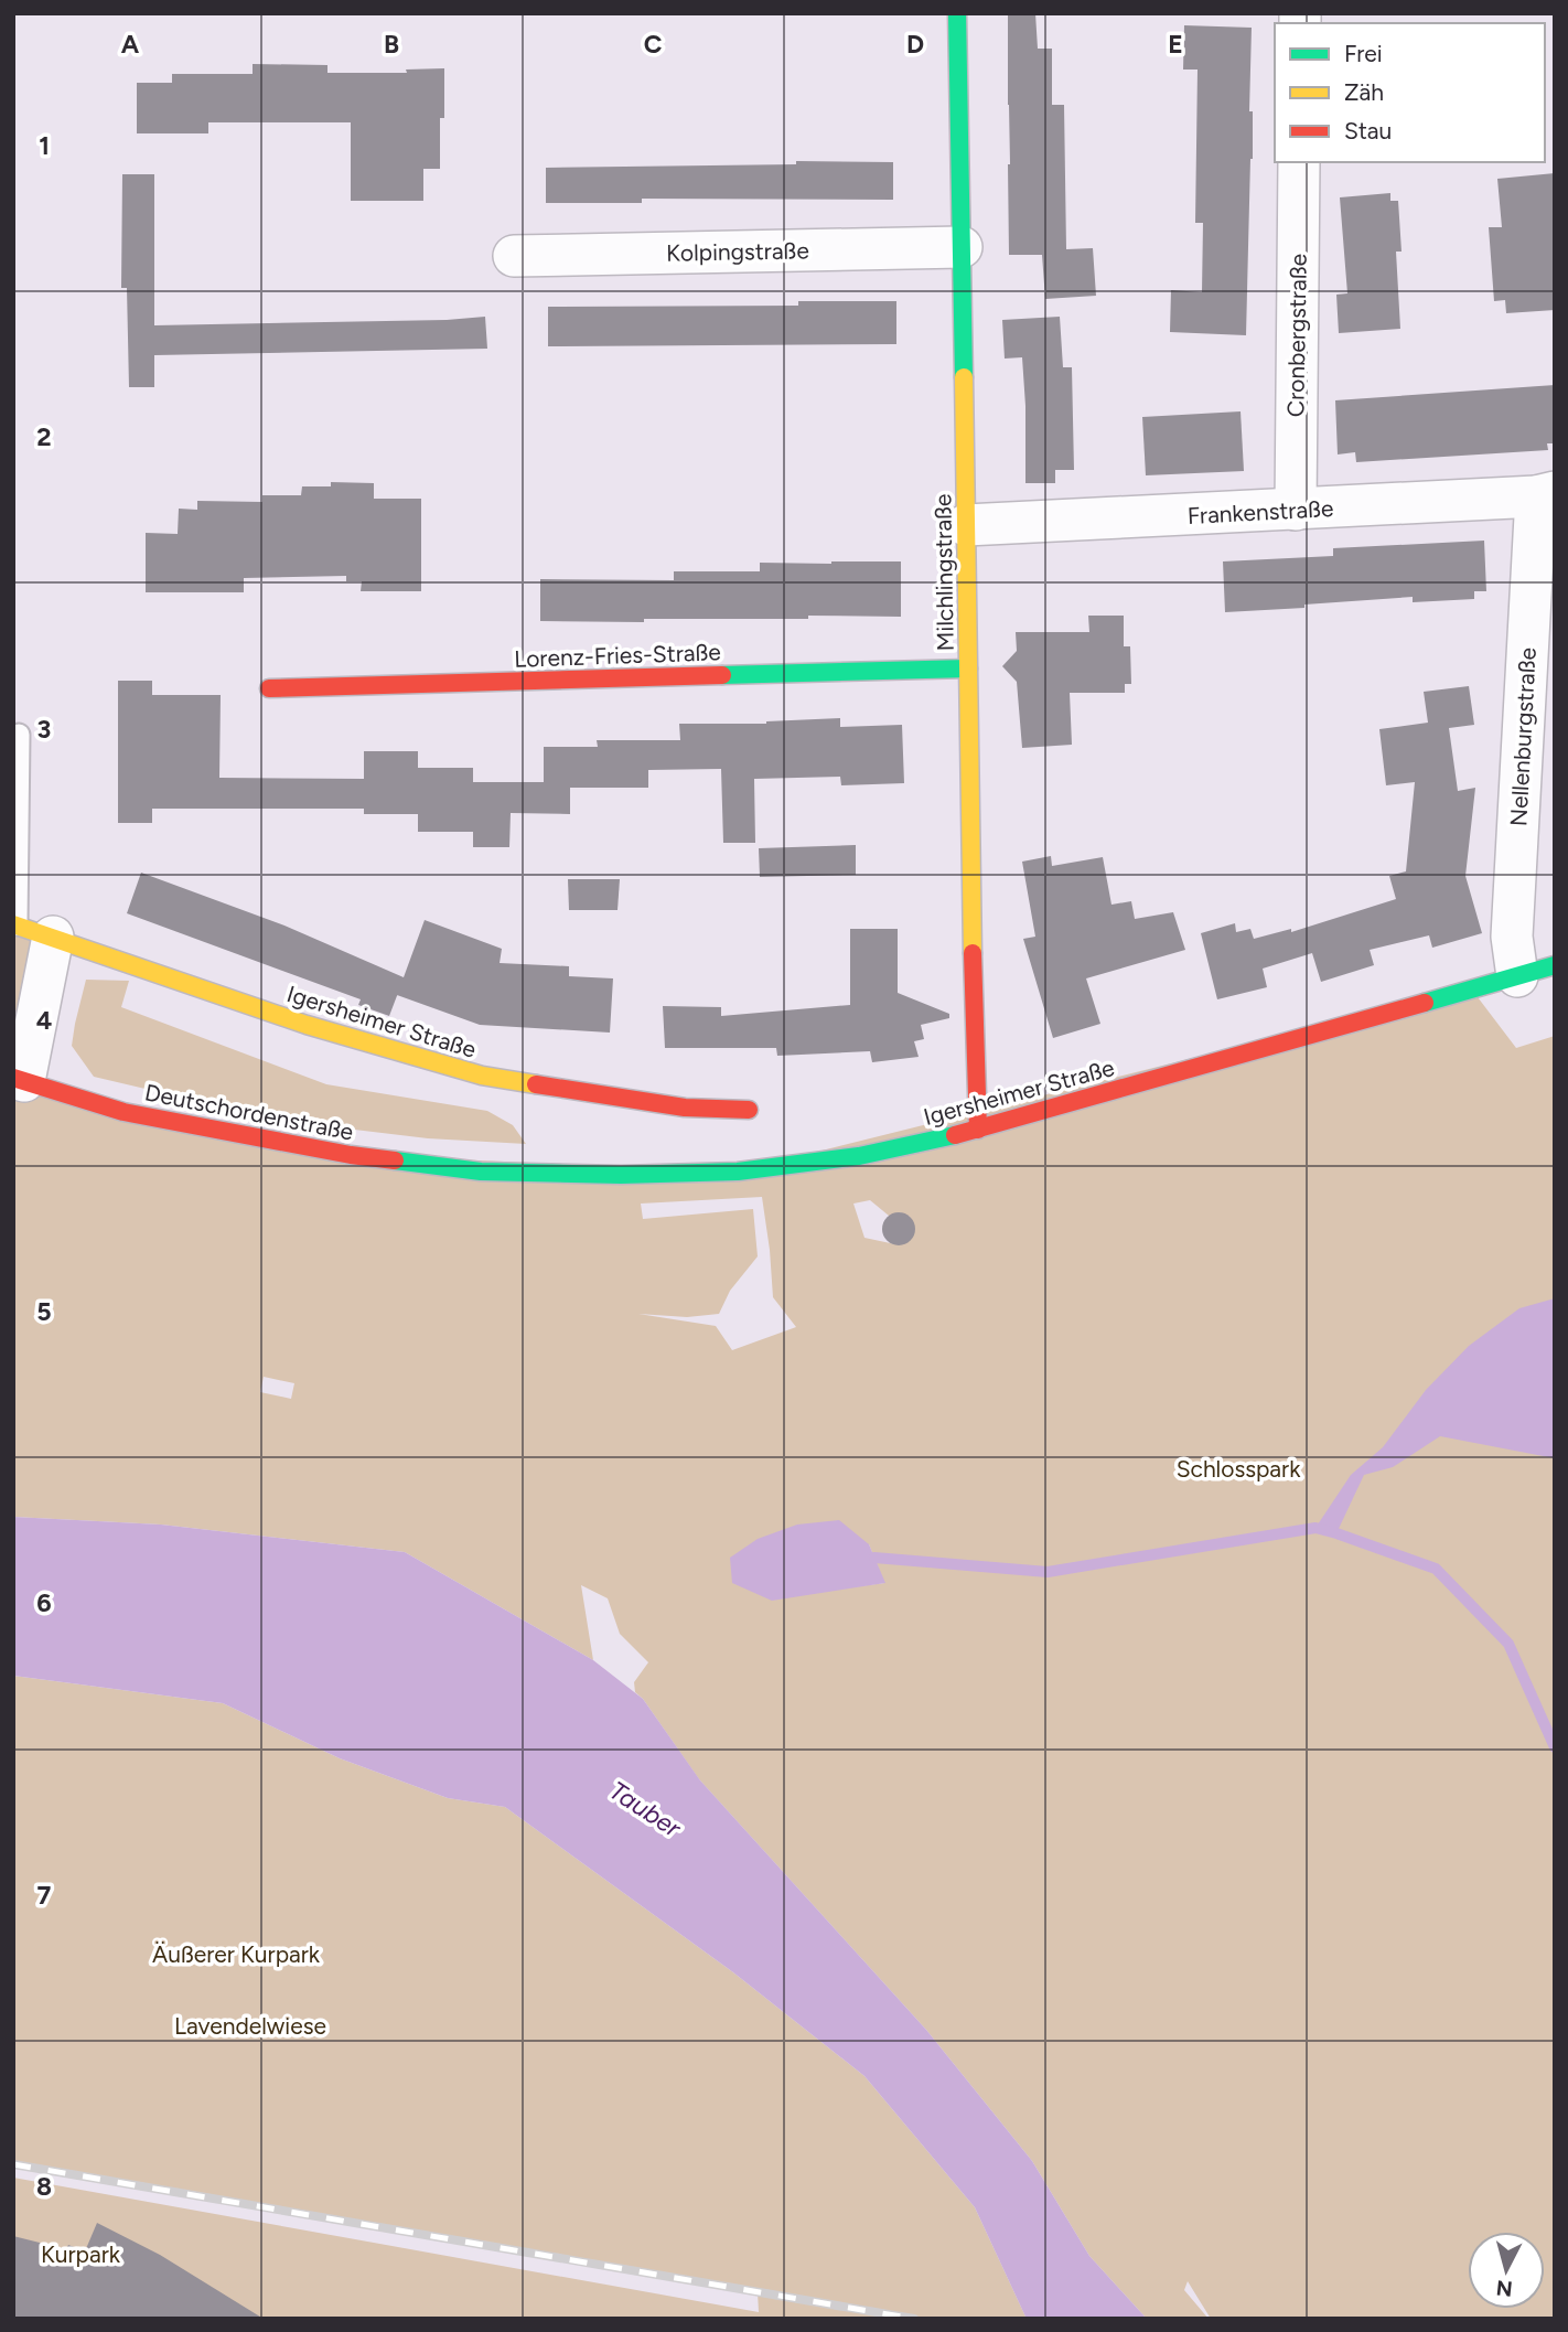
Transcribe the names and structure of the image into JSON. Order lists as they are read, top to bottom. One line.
{"streets":{"street":["Kolpingstraße","Cronbergstraße","Frankenstraße","Milchlingstraße","Lorenz-Fries-Straße","Nellenburgstraße","Igersheimer Straße","Deutschordenstraße"]},"crossings":[["Kolpingstraße","Milchlingstraße"],["Cronbergstraße","Frankenstraße"],["Frankenstraße","Milchlingstraße"],["Frankenstraße","Nellenburgstraße"],["Milchlingstraße","Lorenz-Fries-Straße"],["Milchlingstraße","Igersheimer Straße"],["Nellenburgstraße","Igersheimer Straße"],["Igersheimer Straße","Deutschordenstraße"]],"water":["Tauber"],"parks":["Schlosspark","Äußerer Kurpark","Lavendelwiese","Kurpark"],"legend":["Frei","Zäh","Stau"],"north":"bottom","grid":{"columns":["A","B","C","D","E"],"rows":["1","2","3","4","5","6","7","8"]}}
